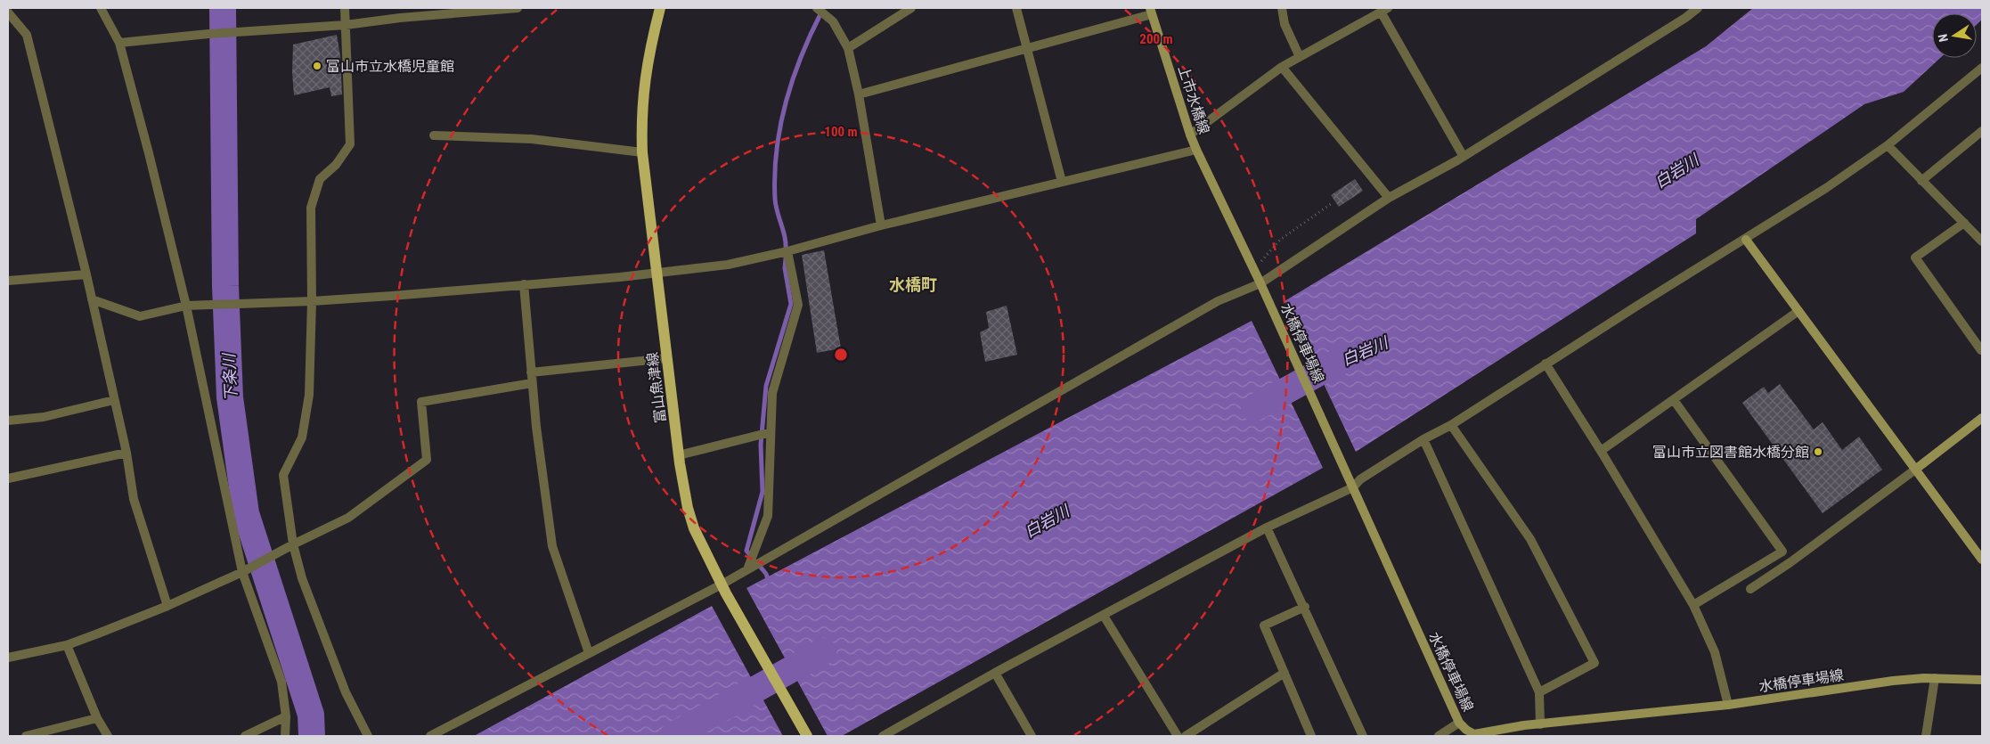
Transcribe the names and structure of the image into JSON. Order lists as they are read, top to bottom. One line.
{"streets":{"main road":["上市水橋線","水橋停車場線","富山魚津線"]},"crossings":[["上市水橋線","水橋停車場線"]],"districts":["水橋町"],"water":["白岩川","下条川"],"places":["富山市立水橋児童館","富山市立図書館水橋分館"],"north":"left","rings":["200 m","100 m"]}
